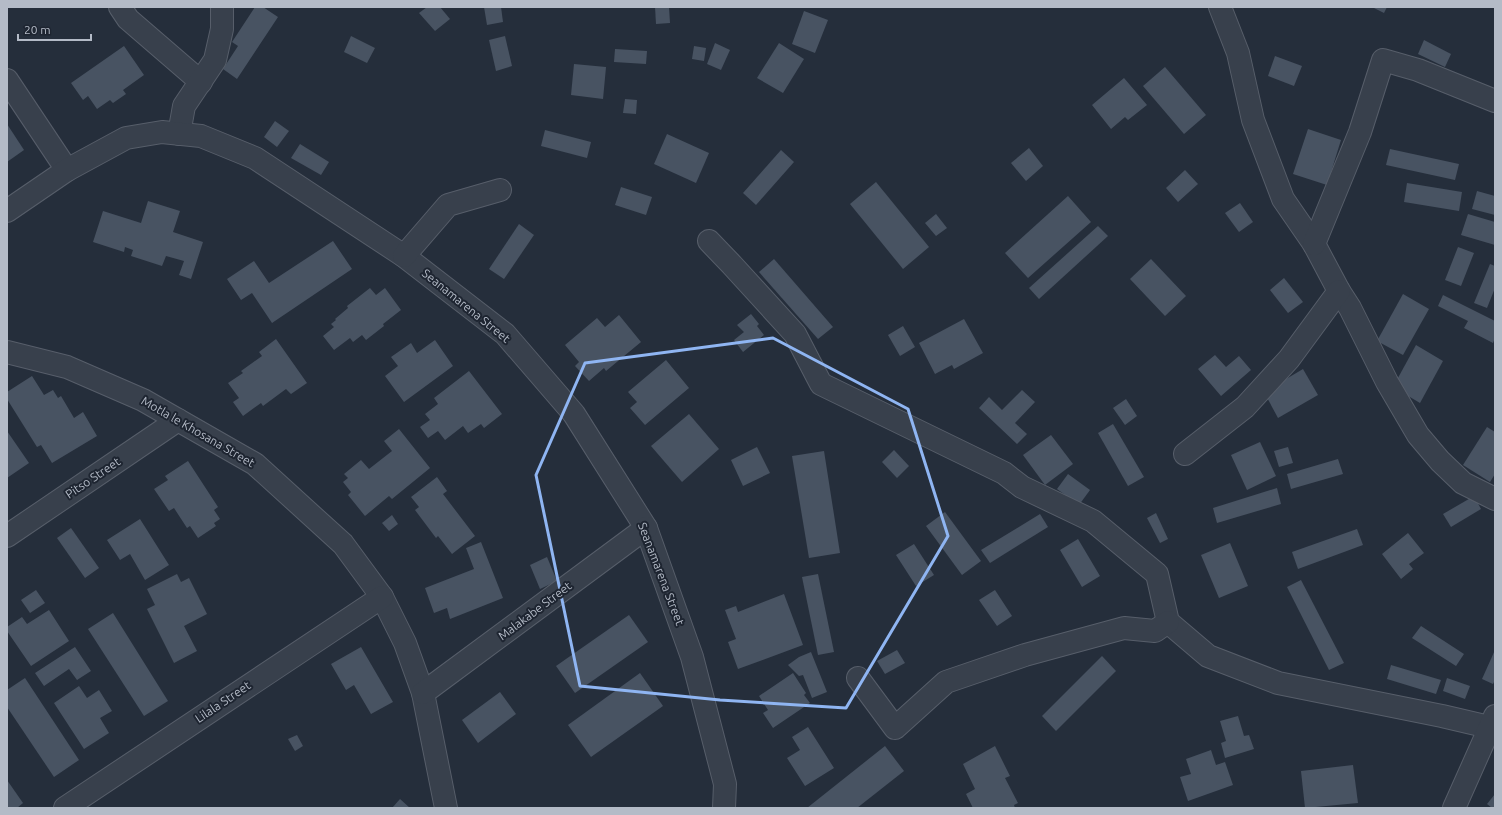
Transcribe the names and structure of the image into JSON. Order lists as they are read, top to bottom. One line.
{"streets":{"street":["Seanamarena Street","Motla le Khosana Street","Pitso Street","Malakabe Street","Lilala Street"]},"crossings":[["Seanamarena Street","Malakabe Street"],["Motla le Khosana Street","Pitso Street"],["Motla le Khosana Street","Malakabe Street"],["Motla le Khosana Street","Lilala Street"]],"scale_bar":"20 m"}
